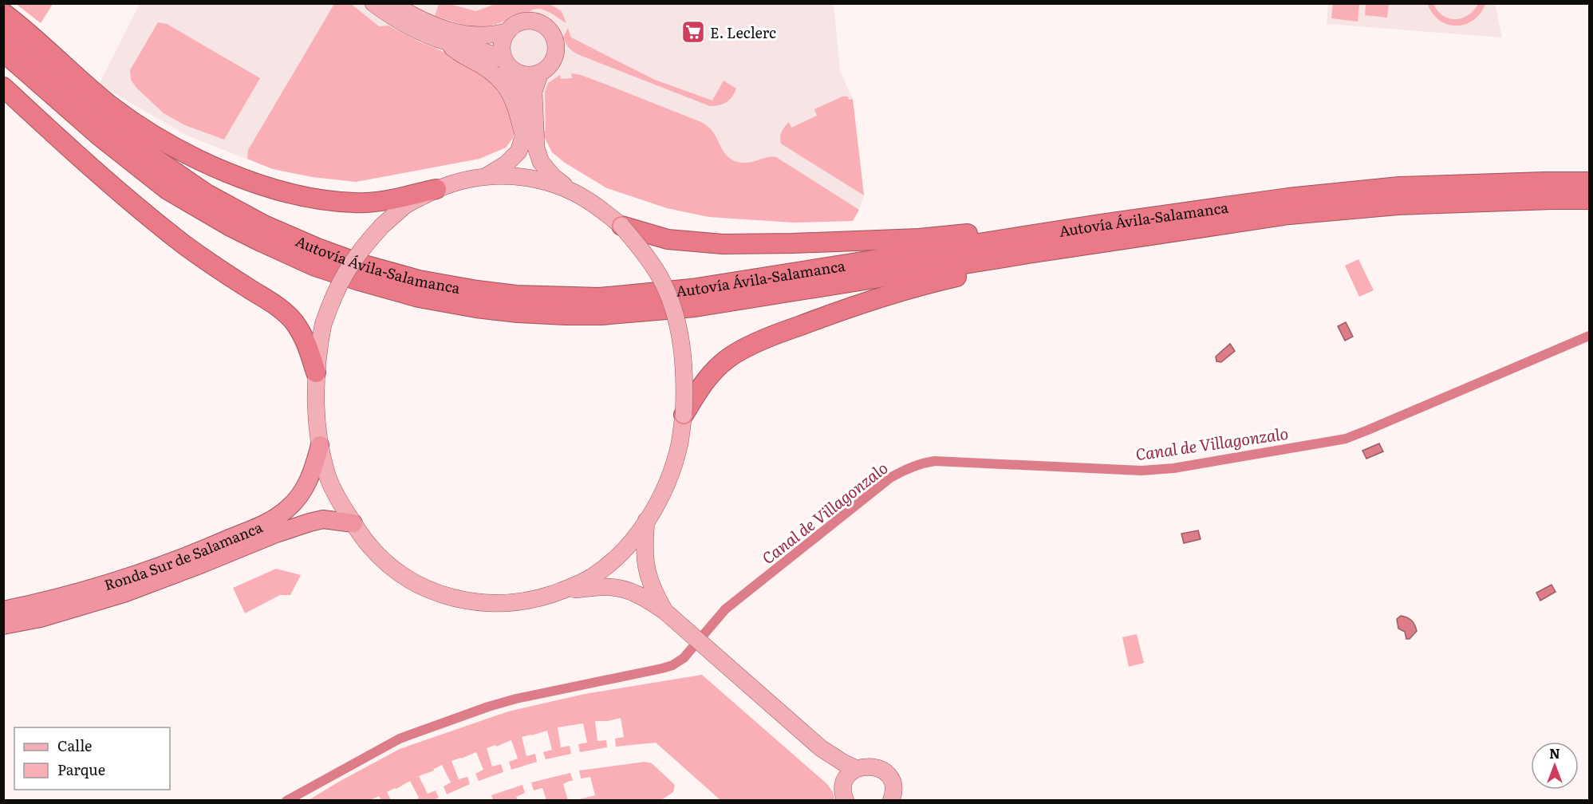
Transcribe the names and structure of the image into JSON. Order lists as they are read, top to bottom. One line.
{"streets":{"highway":["Autovía Ávila-Salamanca","Ronda Sur de Salamanca"]},"water":["Canal de Villagonzalo"],"places":{"supermarket":["E. Leclerc"]},"legend":["Calle","Parque"],"north":"top"}
